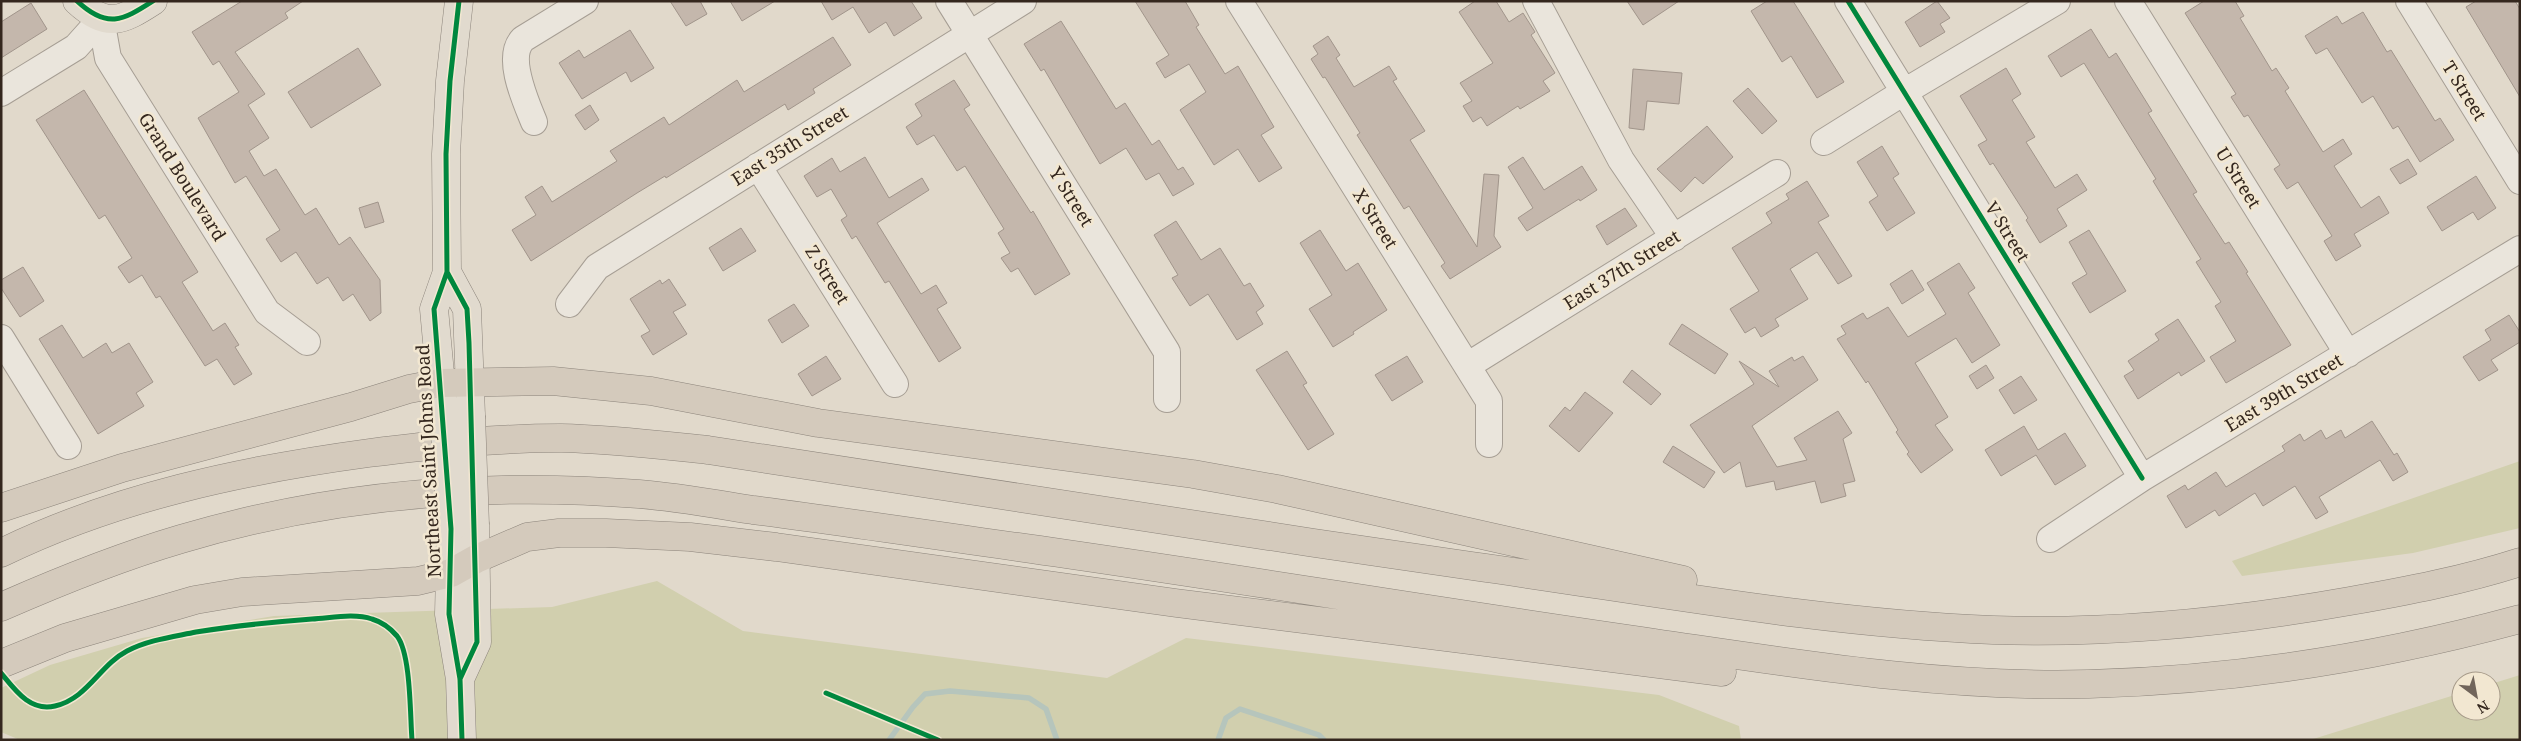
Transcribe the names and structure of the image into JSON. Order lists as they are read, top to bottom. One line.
{"streets":{"main road":["Northeast Saint Johns Road"],"street":["T Street","East 35th Street","Grand Boulevard","U Street","Y Street","X Street","V Street","East 37th Street","Z Street","East 39th Street"]},"crossings":[["East 35th Street","Y Street"],["East 35th Street","Z Street"],["U Street","East 39th Street"],["X Street","East 37th Street"],["V Street","East 39th Street"]],"north":"bottom right"}
